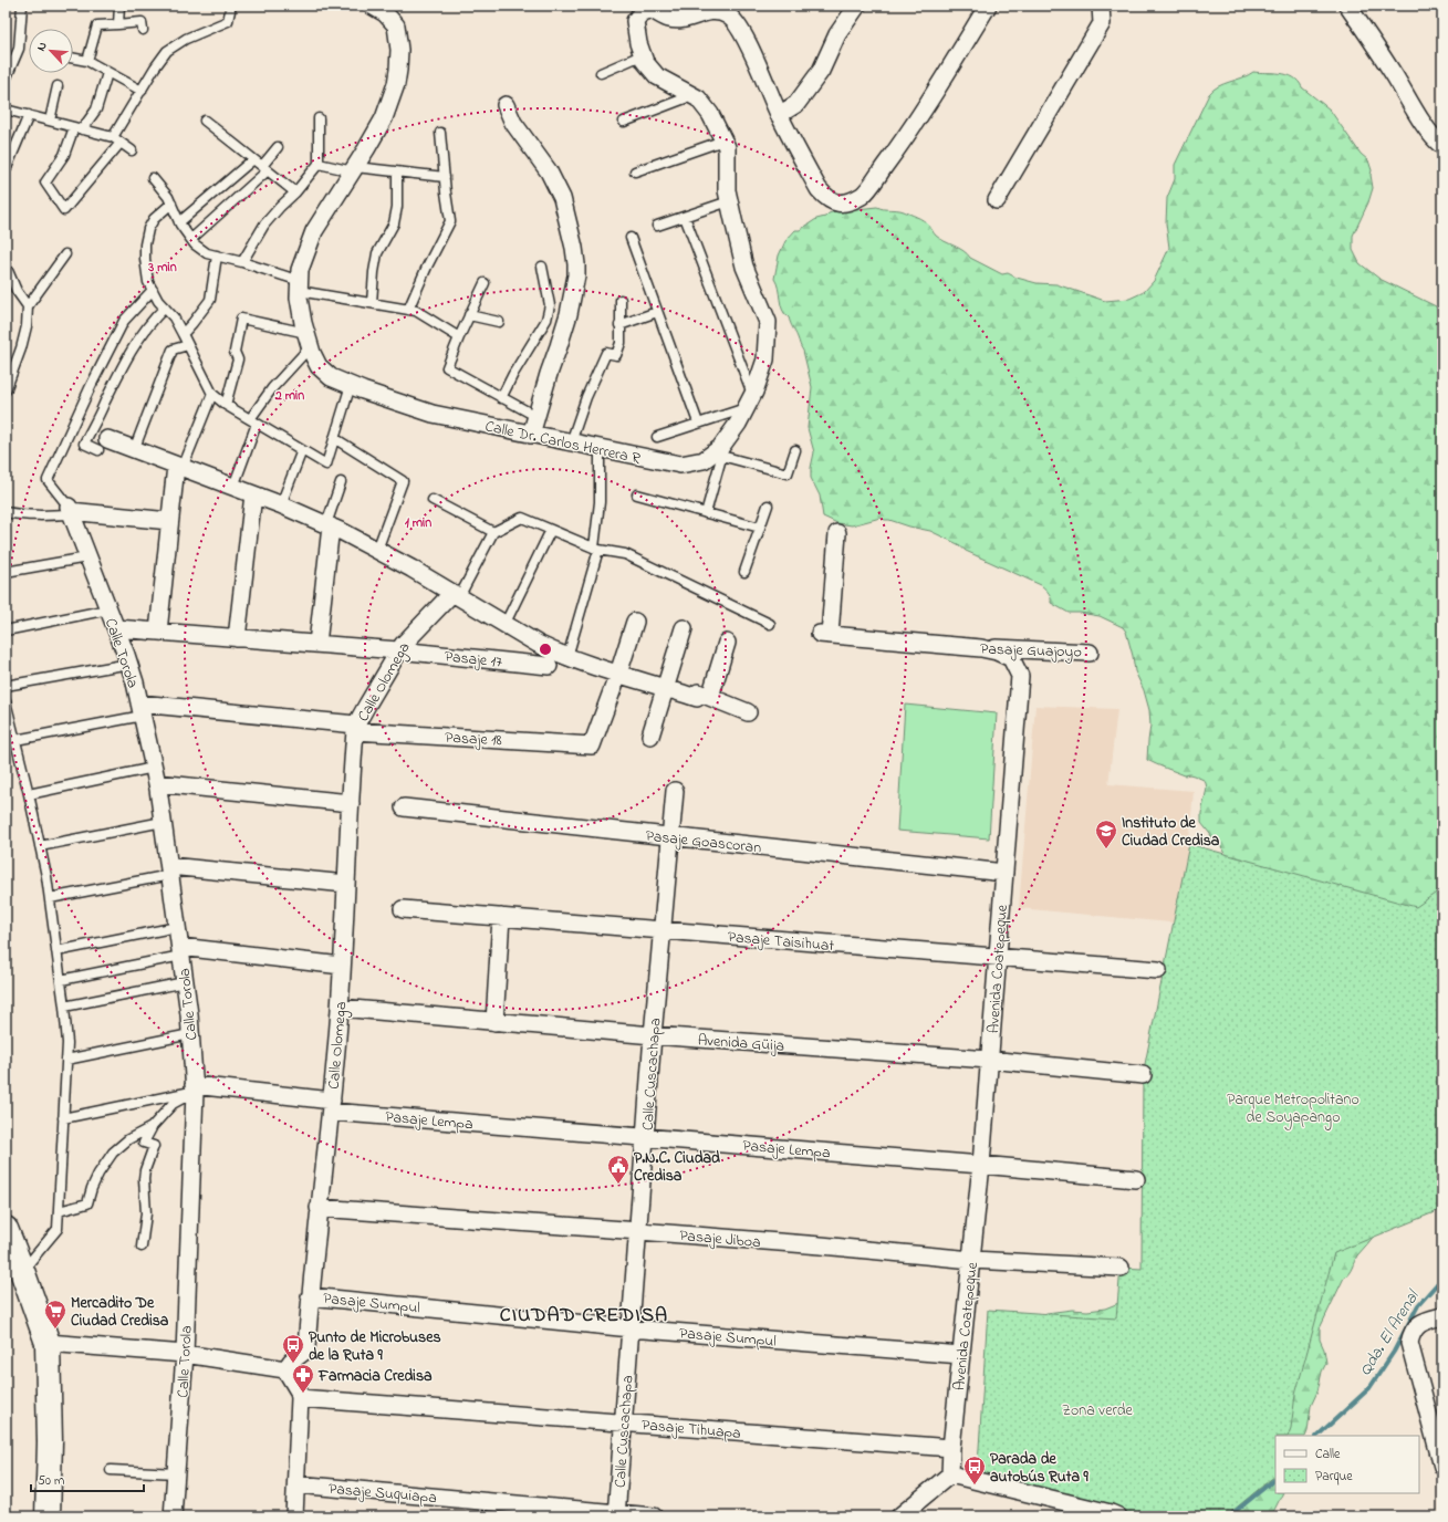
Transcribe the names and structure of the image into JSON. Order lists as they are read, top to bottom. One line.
{"streets":{"street":["Calle Dr. Carlos Herrera R","Pasaje Guajoyo","Calle Torola","Pasaje 17","Calle Olomega","Pasaje 18","Pasaje Goascoran","Pasaje Taisihuat","Avenida Coatepeque","Avenida Güija","Calle Cuscachapa","Pasaje Lempa","Pasaje Jiboa","Pasaje Sumpul","Pasaje Tihuapa","Pasaje Suquiapa"]},"crossings":[["Pasaje Guajoyo","Avenida Coatepeque"],["Calle Torola","Pasaje 17"],["Calle Torola","Pasaje 18"],["Calle Torola","Pasaje Lempa"],["Pasaje 17","Calle Olomega"],["Calle Olomega","Pasaje 18"],["Calle Olomega","Avenida Güija"],["Calle Olomega","Pasaje Lempa"],["Calle Olomega","Pasaje Jiboa"],["Calle Olomega","Pasaje Sumpul"],["Pasaje Goascoran","Avenida Coatepeque"],["Pasaje Goascoran","Calle Cuscachapa"],["Pasaje Taisihuat","Avenida Coatepeque"],["Pasaje Taisihuat","Calle Cuscachapa"],["Avenida Coatepeque","Avenida Güija"],["Avenida Coatepeque","Pasaje Lempa"],["Avenida Coatepeque","Pasaje Jiboa"],["Avenida Coatepeque","Pasaje Sumpul"],["Avenida Coatepeque","Pasaje Tihuapa"],["Avenida Güija","Calle Cuscachapa"],["Calle Cuscachapa","Pasaje Lempa"],["Calle Cuscachapa","Pasaje Jiboa"],["Calle Cuscachapa","Pasaje Sumpul"],["Calle Cuscachapa","Pasaje Tihuapa"],["Calle Cuscachapa","Pasaje Suquiapa"]],"districts":["CIUDAD CREDISA"],"water":["Qda. El Arenal"],"parks":["Parque Metropolitano de Soyapango","Zona verde"],"places":{"school or university":["Instituto de Ciudad Credisa"],"public building":["P.N.C. Ciudad Credisa"],"supermarket":["Mercadito De Ciudad Credisa"],"bus stop":["Punto de Microbuses de la Ruta 9","Parada de autobús Ruta 9"],"pharmacy":["Farmacia Credisa"]},"legend":["Calle","Parque"],"scale_bar":"50 m","north":"top left","rings":["3 min","2 min","1 min"]}
